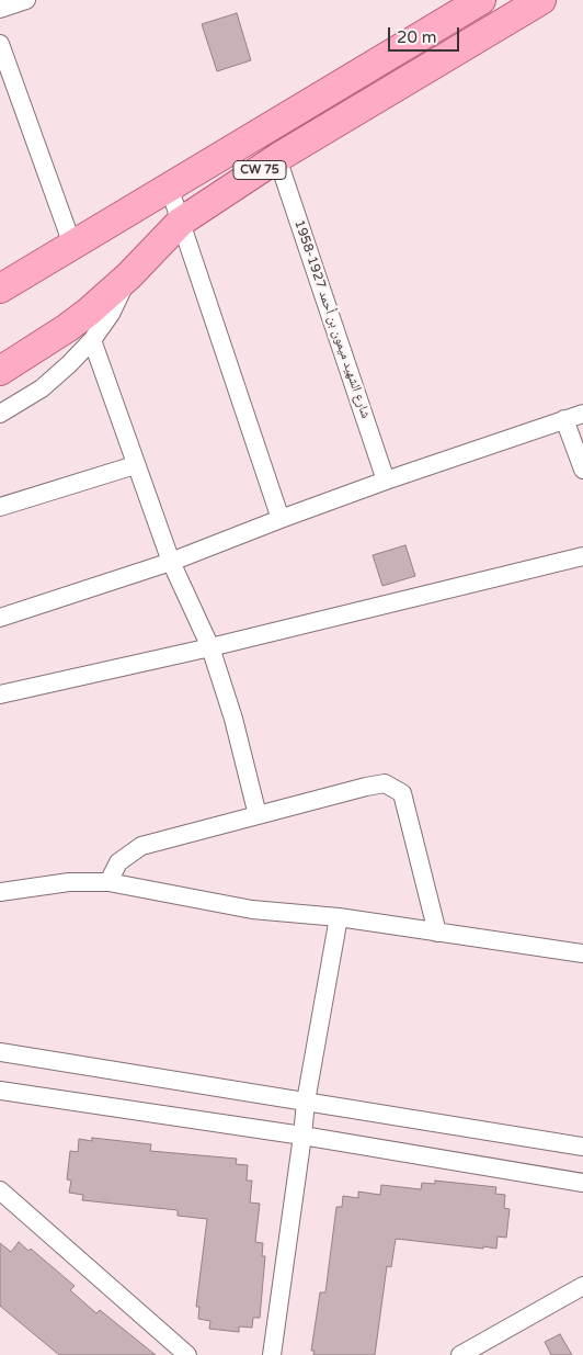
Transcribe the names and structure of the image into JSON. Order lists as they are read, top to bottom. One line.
{"streets":{"main road":["CW 75"],"street":["شارع الشهيد ميمون بن أحمد 1927-1958"]},"crossings":[["CW 75","شارع الشهيد ميمون بن أحمد 1927-1958"]],"scale_bar":"20 m"}
